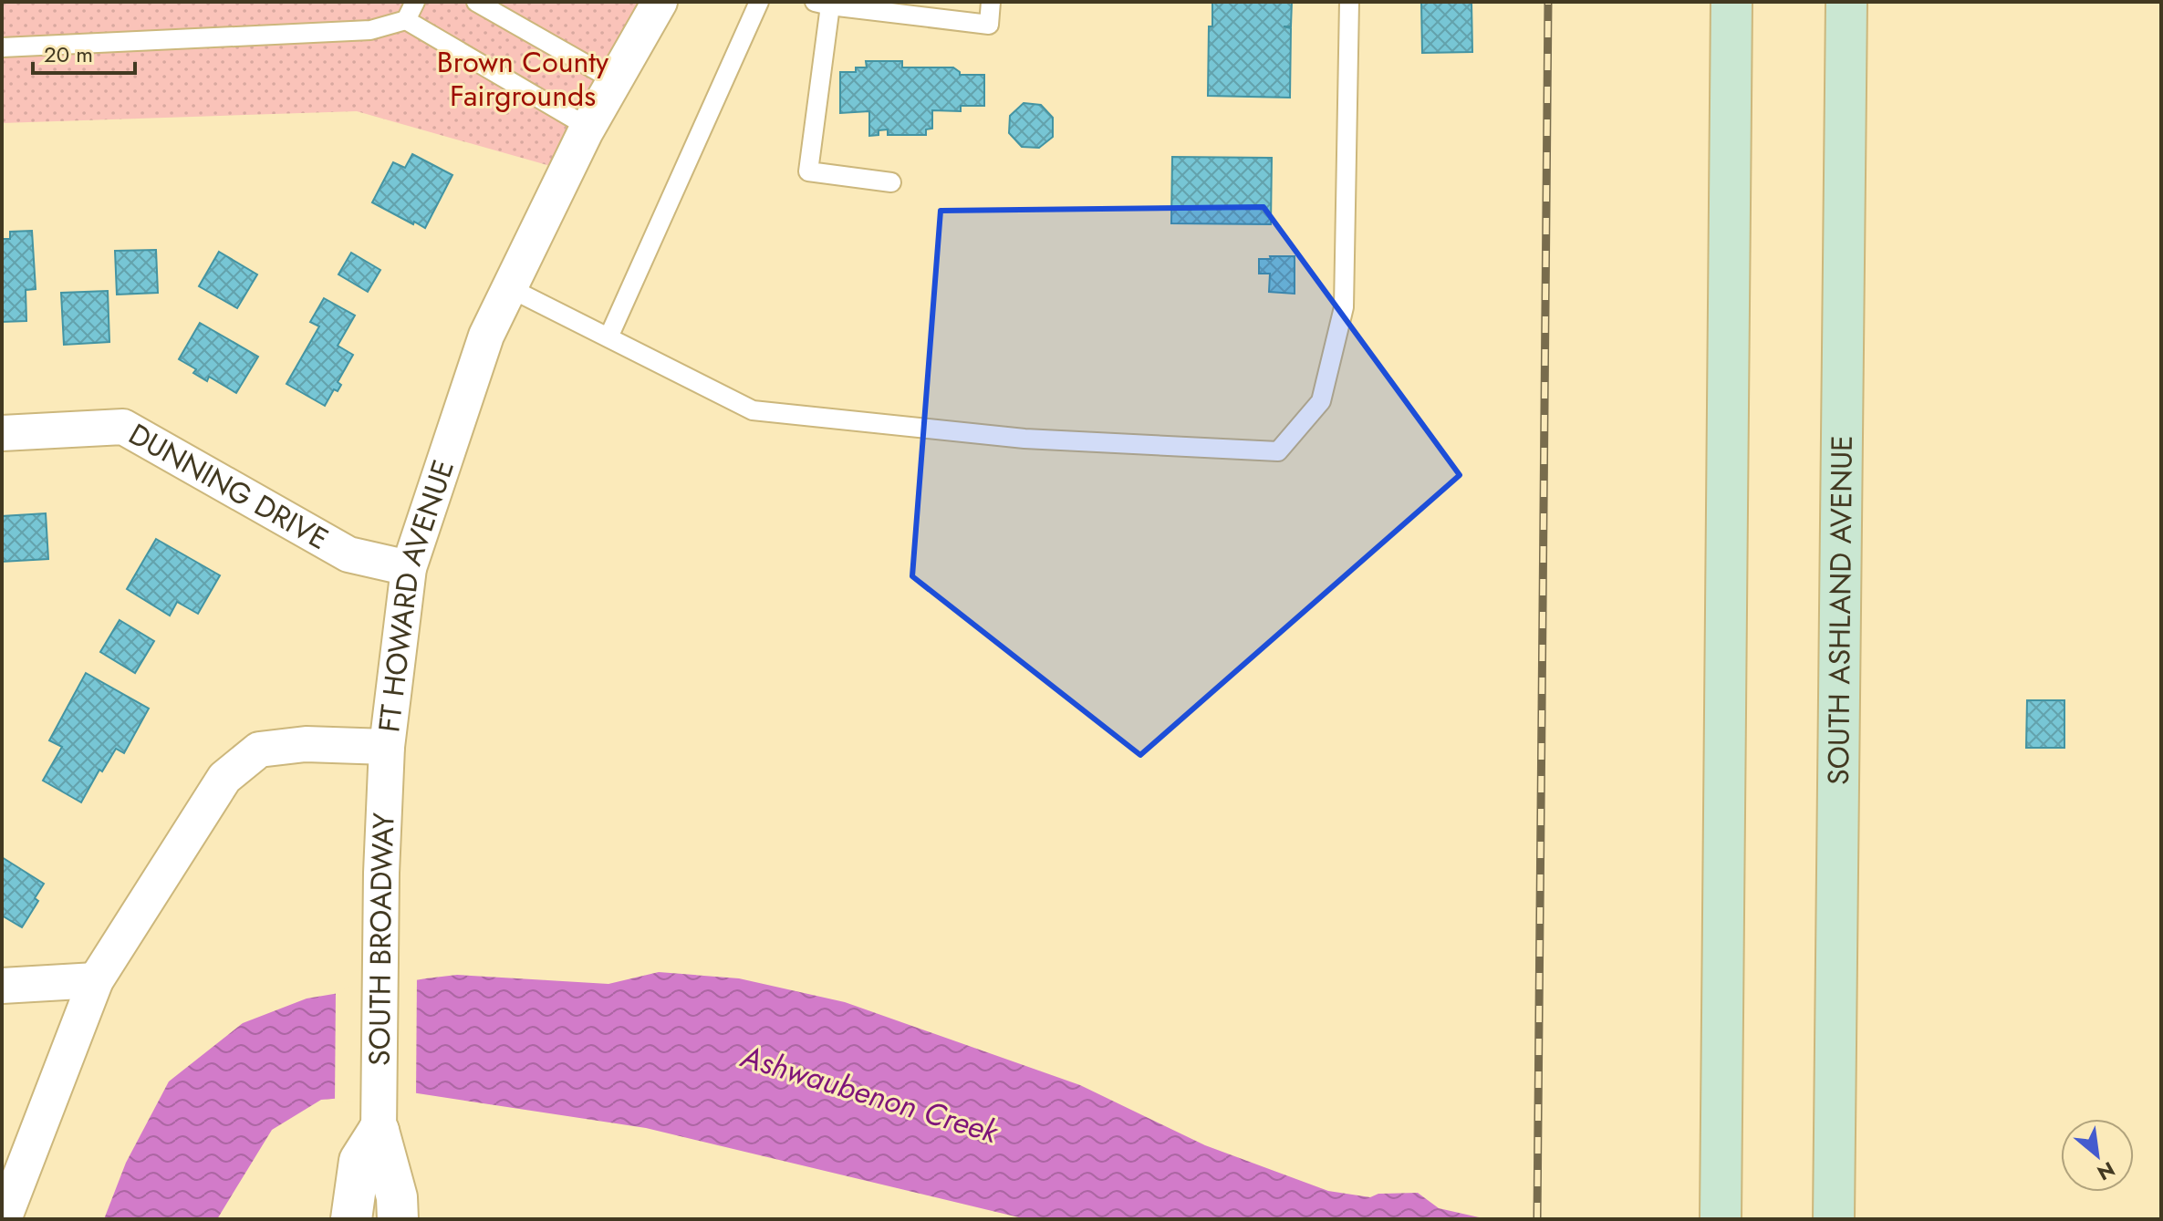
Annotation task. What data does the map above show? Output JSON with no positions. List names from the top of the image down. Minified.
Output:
{"streets":{"main road":["SOUTH ASHLAND AVENUE"],"street":["DUNNING DRIVE","FT HOWARD AVENUE","SOUTH BROADWAY"]},"crossings":[["DUNNING DRIVE","FT HOWARD AVENUE"],["FT HOWARD AVENUE","SOUTH BROADWAY"]],"water":["Ashwaubenon Creek"],"parks":["Brown County Fairgrounds"],"scale_bar":"20 m","north":"bottom right"}
